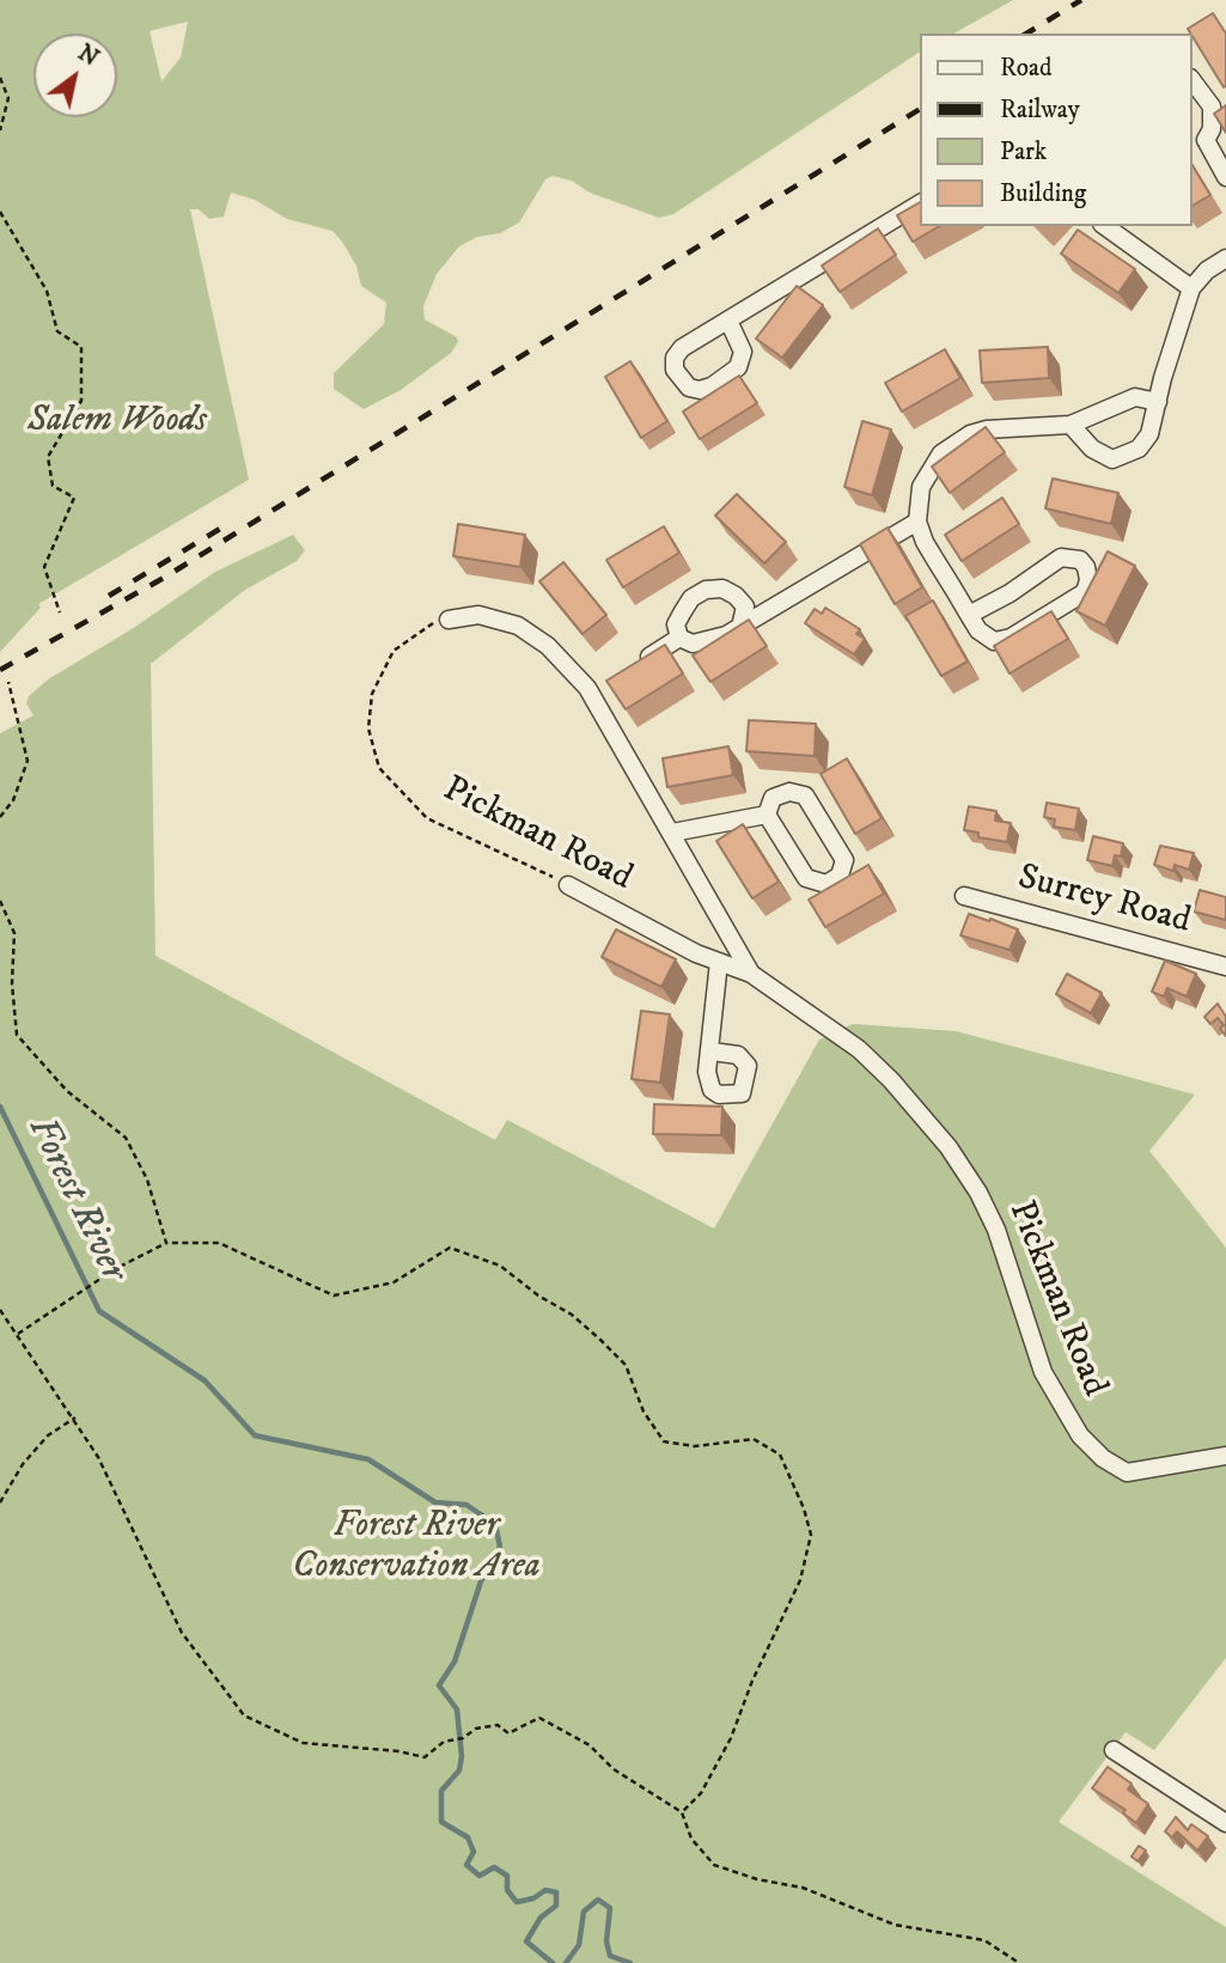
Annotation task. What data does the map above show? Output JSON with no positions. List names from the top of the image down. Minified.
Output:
{"streets":{"street":["Pickman Road","Surrey Road"]},"water":["Forest River"],"parks":["Salem Woods","Forest River Conservation Area"],"legend":["Road","Railway","Park","Building"],"north":"top right"}
